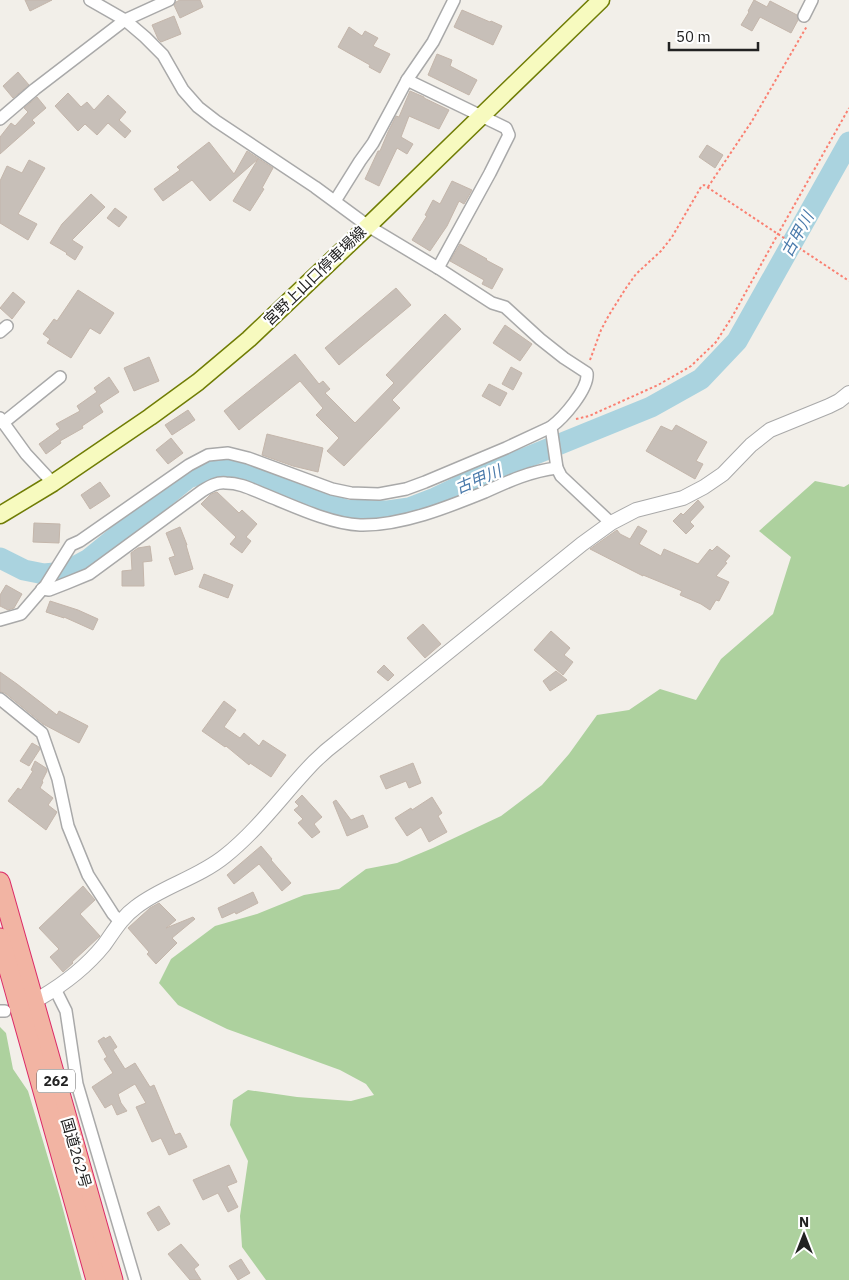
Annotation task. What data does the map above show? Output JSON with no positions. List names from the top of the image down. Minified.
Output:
{"streets":{"highway":["262","国道262号"],"main road":["宮野上山口停車場線"]},"water":["古甲川"],"scale_bar":"50 m","north":"top"}
